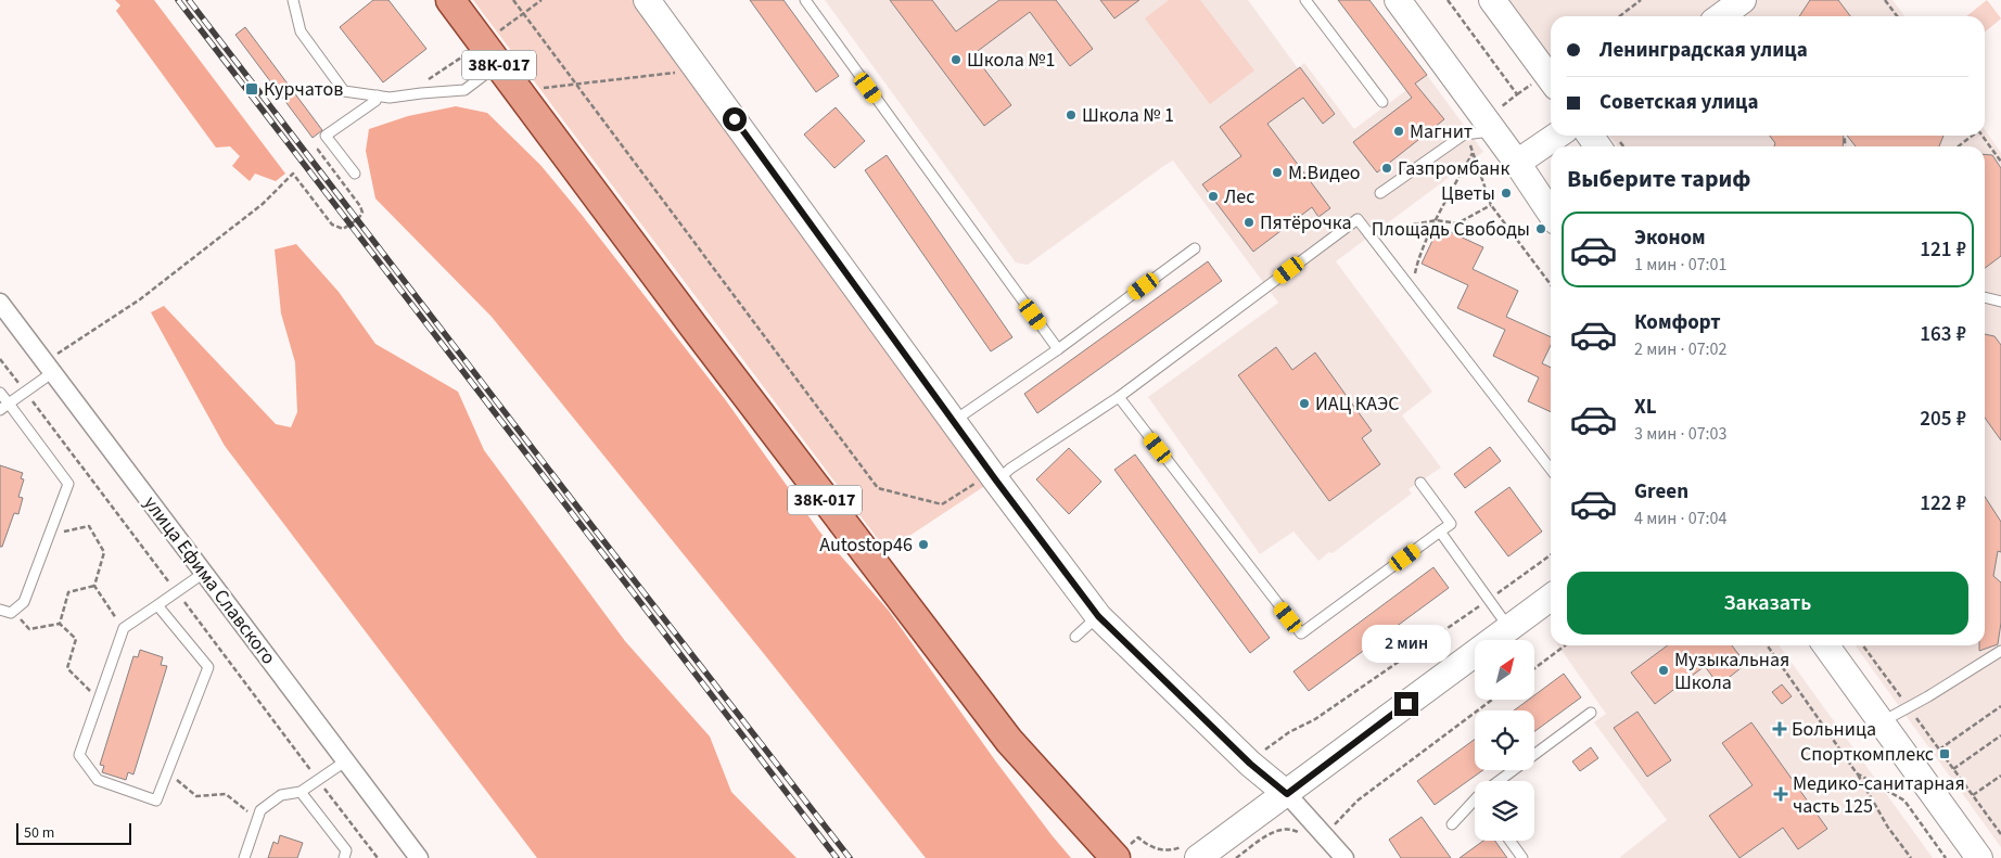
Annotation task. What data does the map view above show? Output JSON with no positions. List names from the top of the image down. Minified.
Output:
{"streets":{"main road":["38К-017"],"street":["улица Ефима Славского"]},"places":{"other":["Школа №1","Школа № 1","Магнит","Газпромбанк","М.Видео","Цветы","Лес","Пятёрочка","Площадь Свободы","ИАЦ КАЭС","Autostop46","Музыкальная Школа"],"transit":["Курчатов","Спорткомплекс"],"health":["Больница","Медико-санитарная часть 125"]},"scale_bar":"50 m","north":"top right","page":{"banner":["Ленинградская улица","Советская улица"],"heading":"Выберите тариф","list":[{"name":"Эконом","note":"1 мин · 07:01","value":"121 ₽"},{"name":"Комфорт","note":"2 мин · 07:02","value":"163 ₽"},{"name":"XL","note":"3 мин · 07:03","value":"205 ₽"},{"name":"Green","note":"4 мин · 07:04","value":"122 ₽"}],"buttons":"Заказать","bubble":"2 мин","scale":"50 m"}}
